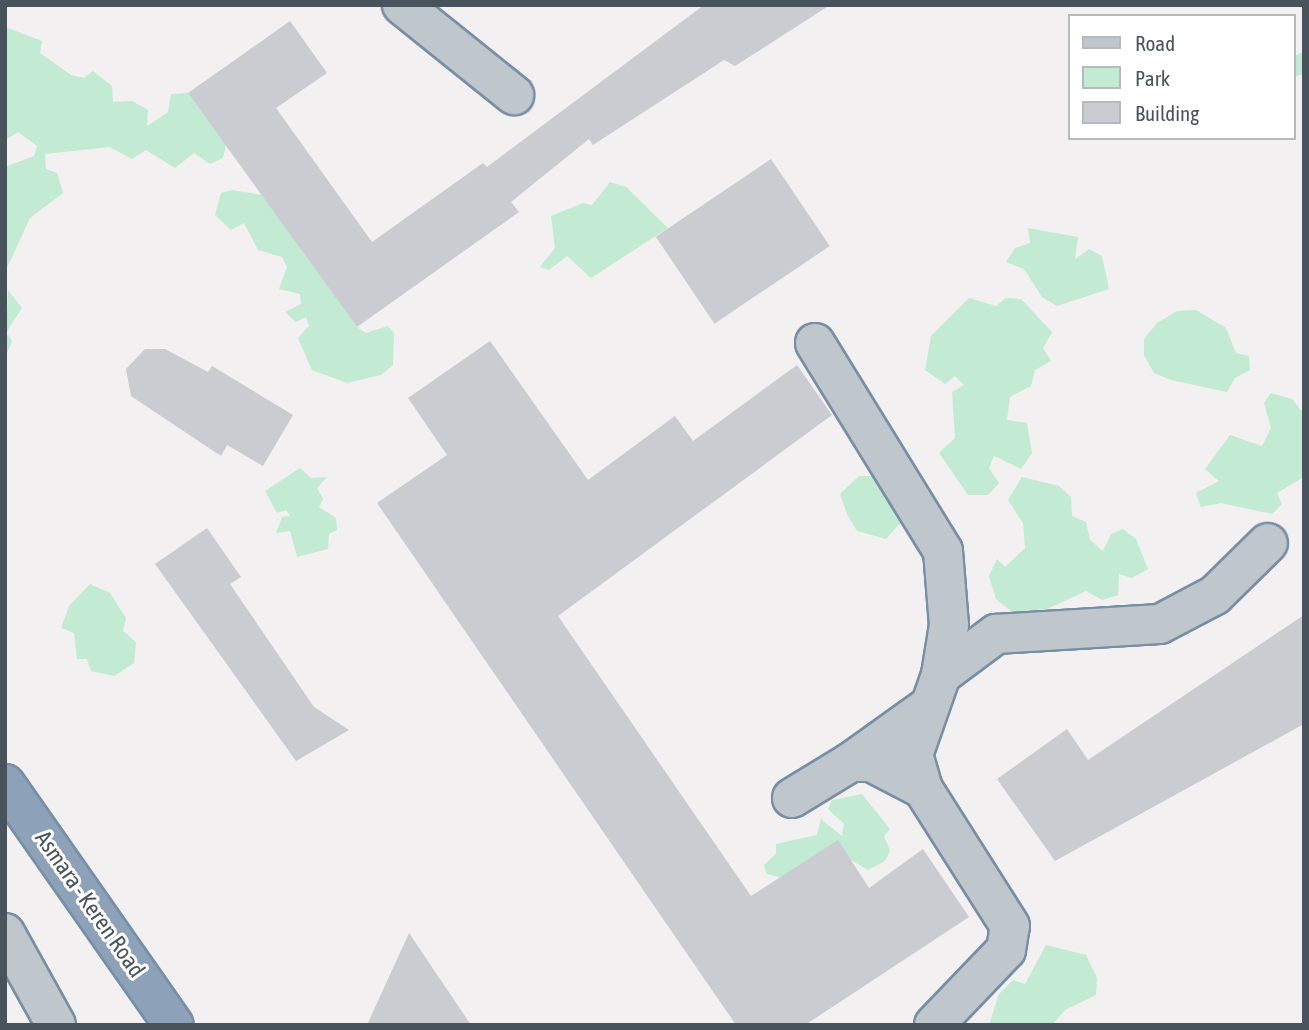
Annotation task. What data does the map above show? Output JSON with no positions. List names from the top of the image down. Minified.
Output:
{"streets":{"highway":["Asmara - Keren Road"]},"legend":["Road","Park","Building"]}
